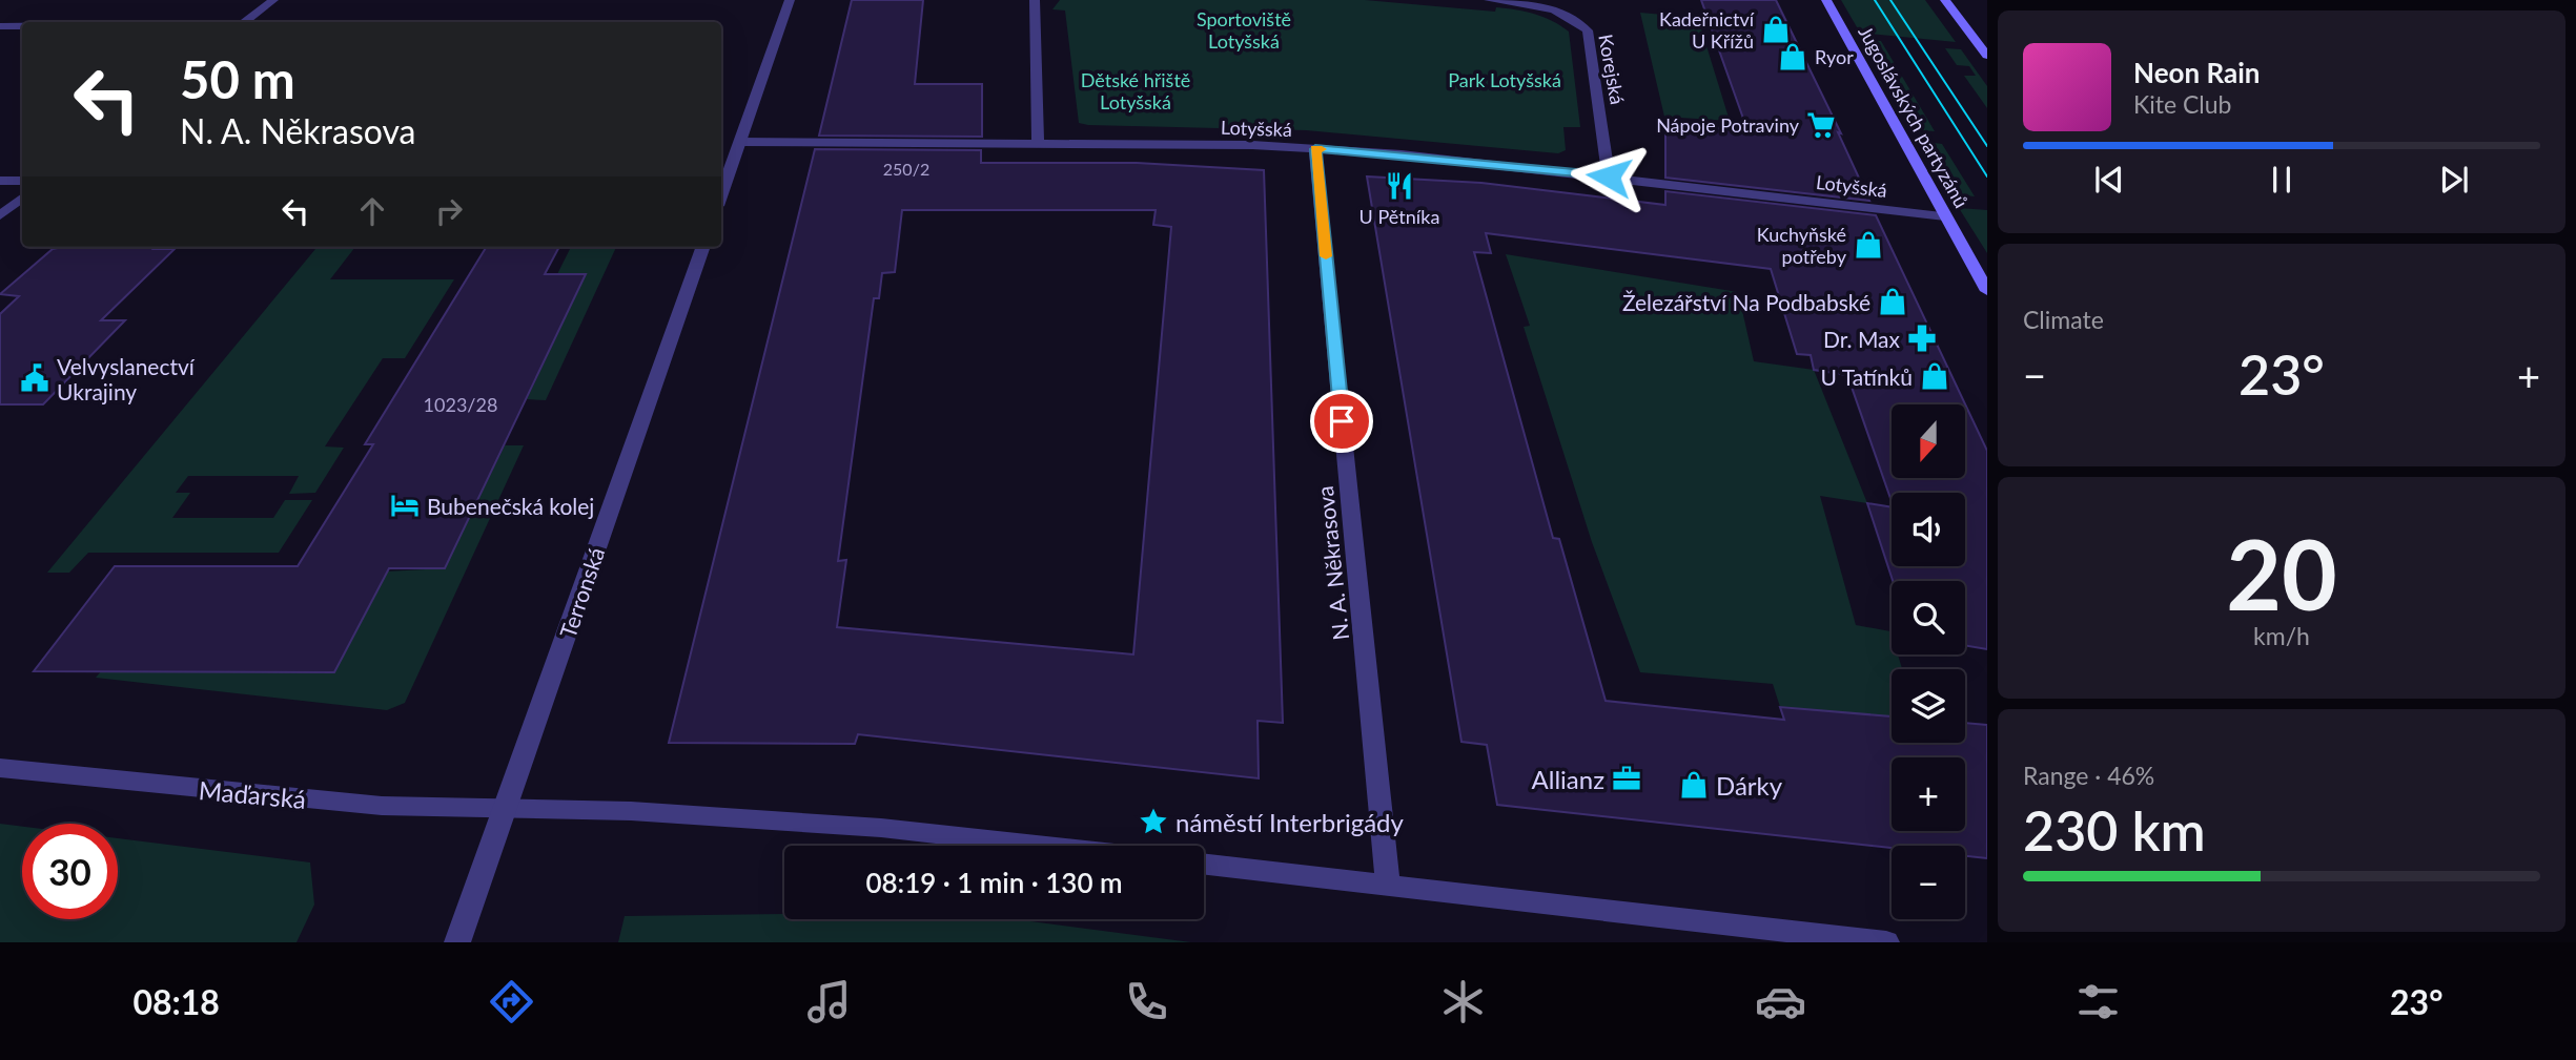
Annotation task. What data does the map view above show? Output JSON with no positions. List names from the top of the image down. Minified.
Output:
{"streets":{"main road":["Jugoslávských partyzánů"],"street":["Korejská","Lotyšská","N. A. Někrasova","Terronská","Maďarská"]},"crossings":[["Korejská","Lotyšská"],["Jugoslávských partyzánů","Lotyšská"],["Lotyšská","N. A. Někrasova"],["Terronská","Maďarská"]],"parks":["Sportoviště Lotyšská","Dětské hřiště Lotyšská","Park Lotyšská"],"places":{"shop":["Kadeřnictví U Křížů","Ryor","Kuchyňské potřeby","Železářství Na Podbabské","U Tatínků","Dárky"],"supermarket":["Nápoje Potraviny"],"restaurant":["U Pětníka"],"pharmacy":["Dr. Max"],"public building":["Velvyslanectví Ukrajiny"],"hotel":["Bubenečská kolej"],"office":["Allianz"],"place":["náměstí Interbrigády"]},"house_numbers":["250/2","1023/28"],"north":"bottom","page":{"turn":["50 m","N. A. Někrasova"],"song":["Neon Rain","Kite Club"],"tile":["Climate",["20","km/h"],["Range · 46%","230 km"]],"heat":["−","23°","+"],"map_buttons":["+","−"],"limit":"30","trip":"08:19 · 1 min · 130 m","tabs":["08:18","23°"]}}
